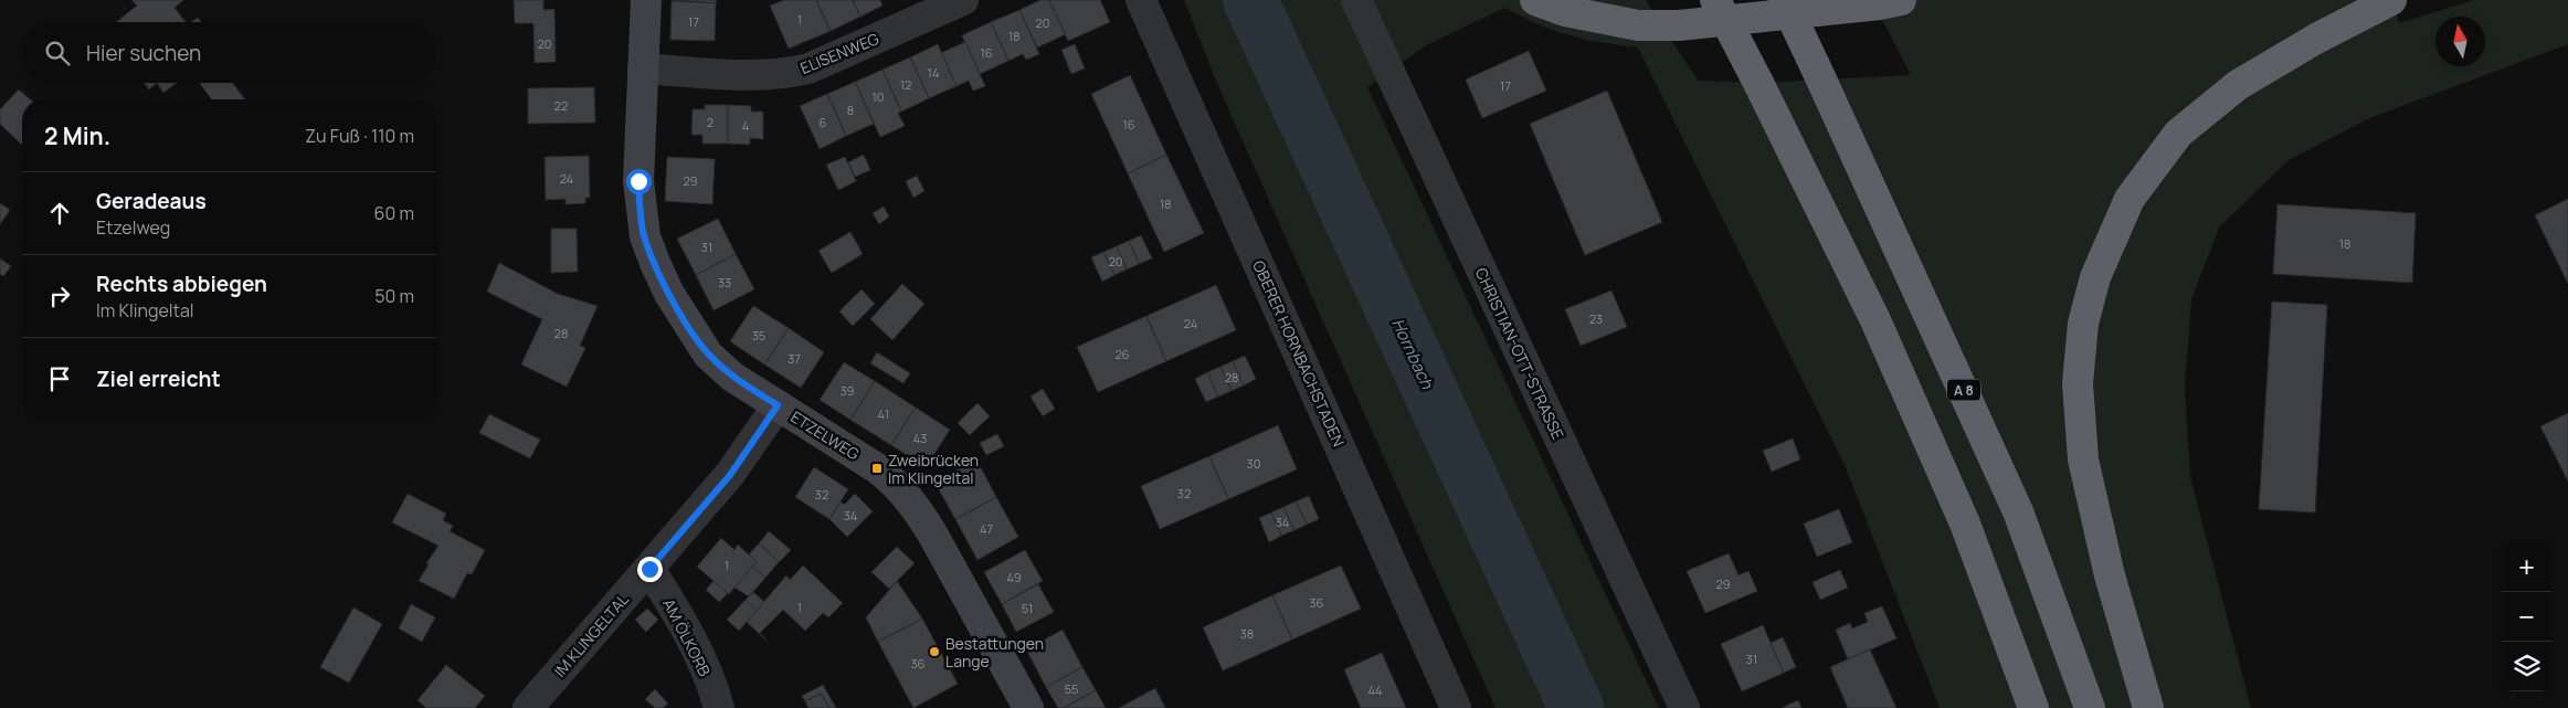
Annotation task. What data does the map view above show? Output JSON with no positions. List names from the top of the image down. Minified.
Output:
{"streets":{"highway":["A 8"],"street":["ELISENWEG","OBERER HORNBACHSTADEN","CHRISTIAN-OTT-STRASSE","ETZELWEG","IM KLINGELTAL","AM ÖLKORB"]},"crossings":[["ELISENWEG","ETZELWEG"],["ETZELWEG","IM KLINGELTAL"],["IM KLINGELTAL","AM ÖLKORB"]],"water":["Hornbach"],"places":{"transit":["Zweibrücken Im Klingeltal"],"other":["Bestattungen Lange"]},"house_numbers":["1","17","20","18","20","16","14","12","17","10","22","8","2","6","16","4","24","29","18","18","31","20","33","23","24","28","35","26","37","28","39","41","43","30","32","32","34","34","47","1","49","29","36","1","51","38","31","36","55","44"],"north":"top","page":{"search":"Hier suchen","heading":["2 Min.","Zu Fuß · 110 m"],"list":[["Geradeaus","Etzelweg","60 m"],["Rechts abbiegen","Im Klingeltal","50 m"],"Ziel erreicht"],"map_buttons":["+","−"]}}
